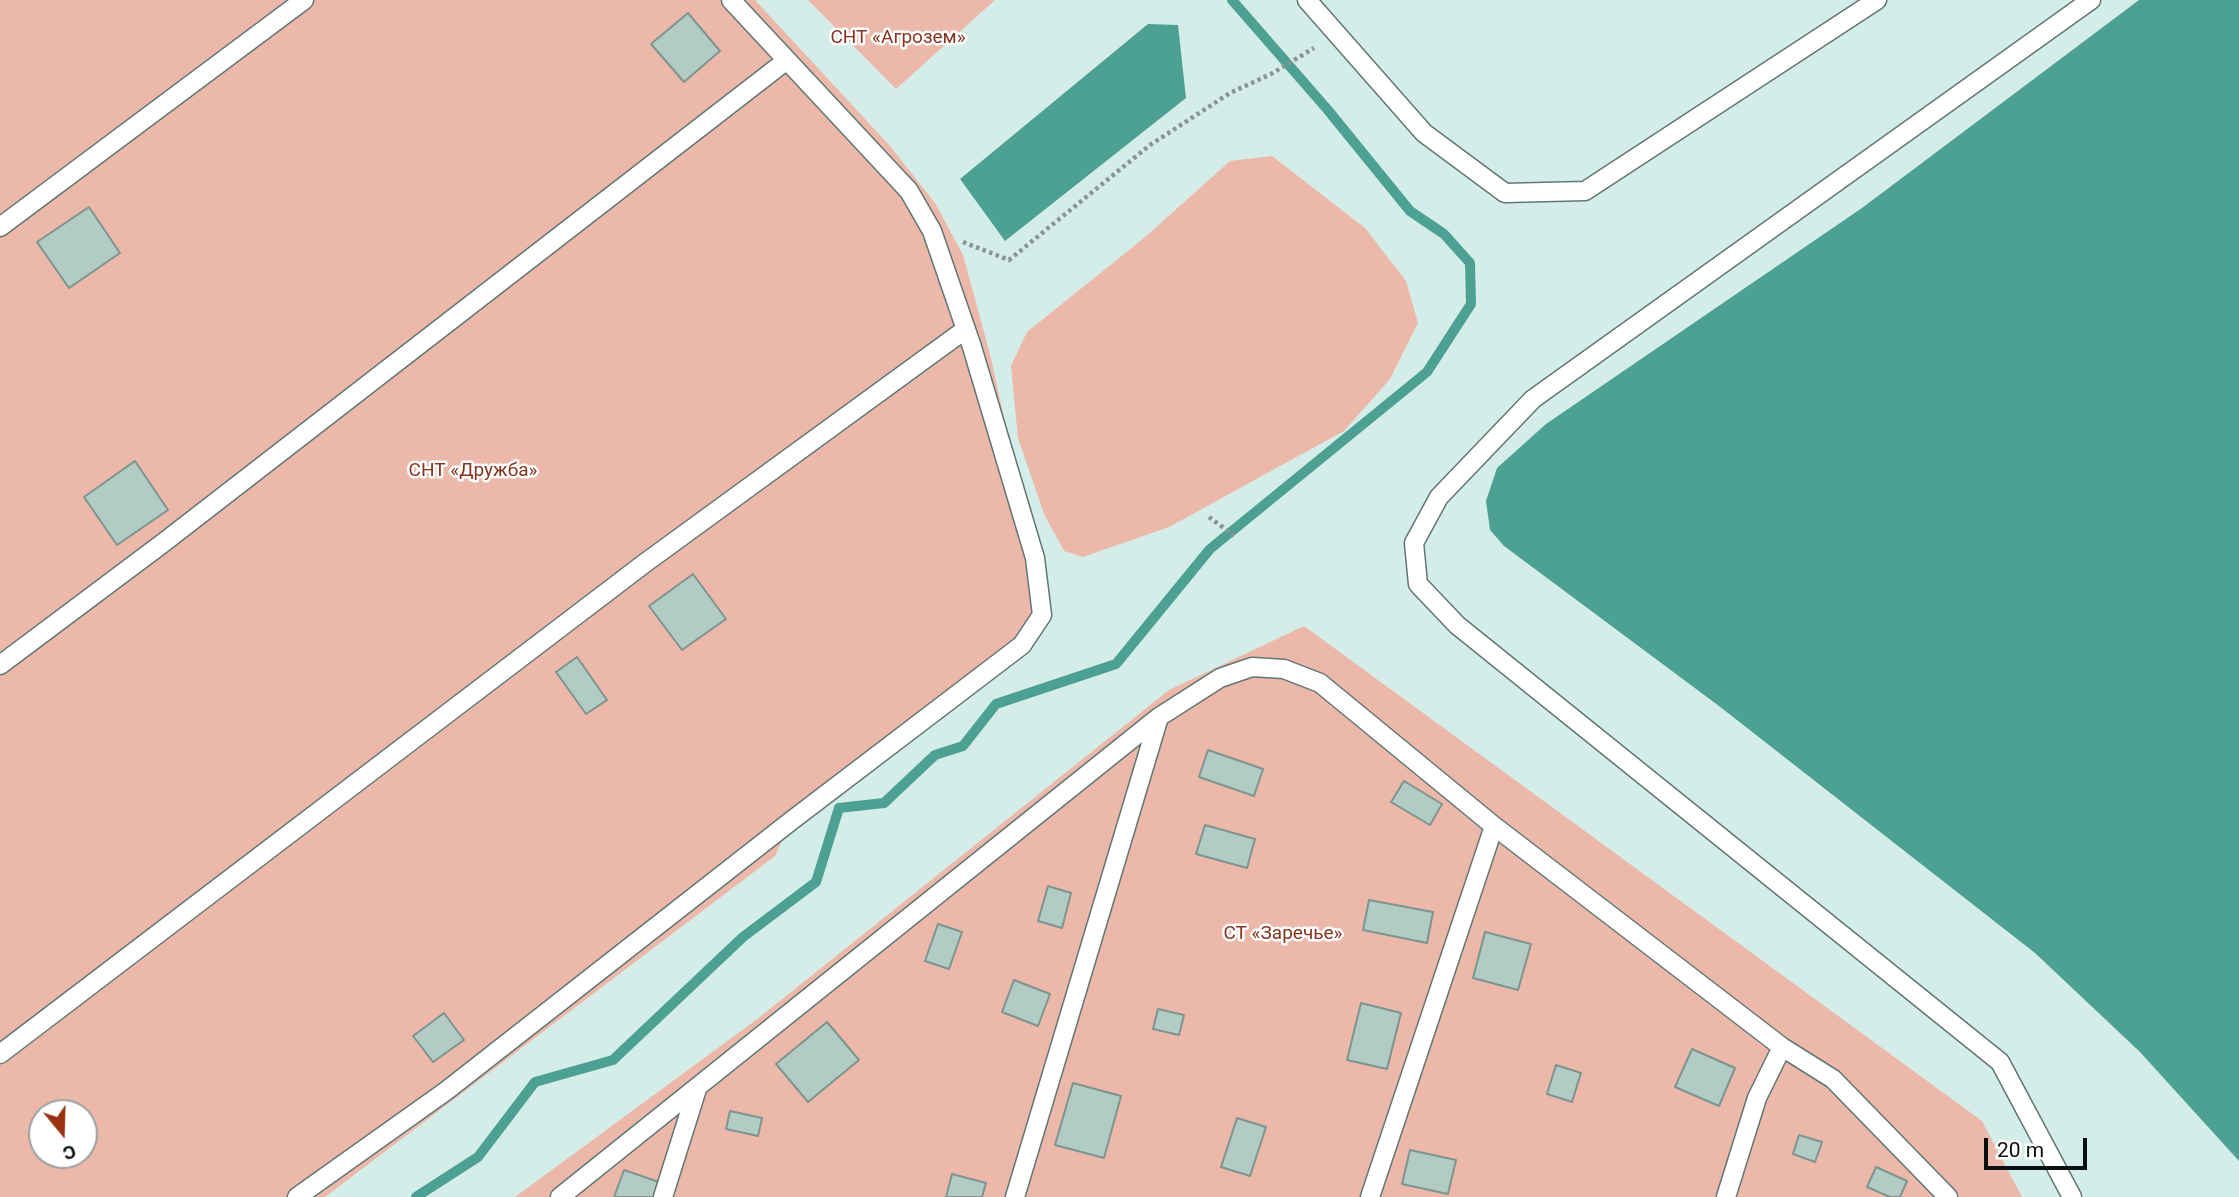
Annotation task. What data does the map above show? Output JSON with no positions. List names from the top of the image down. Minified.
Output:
{"parks":["СНТ «Агрозем»","СНТ «Дружба»","СТ «Заречье»"],"scale_bar":"20 m","north":"bottom"}
